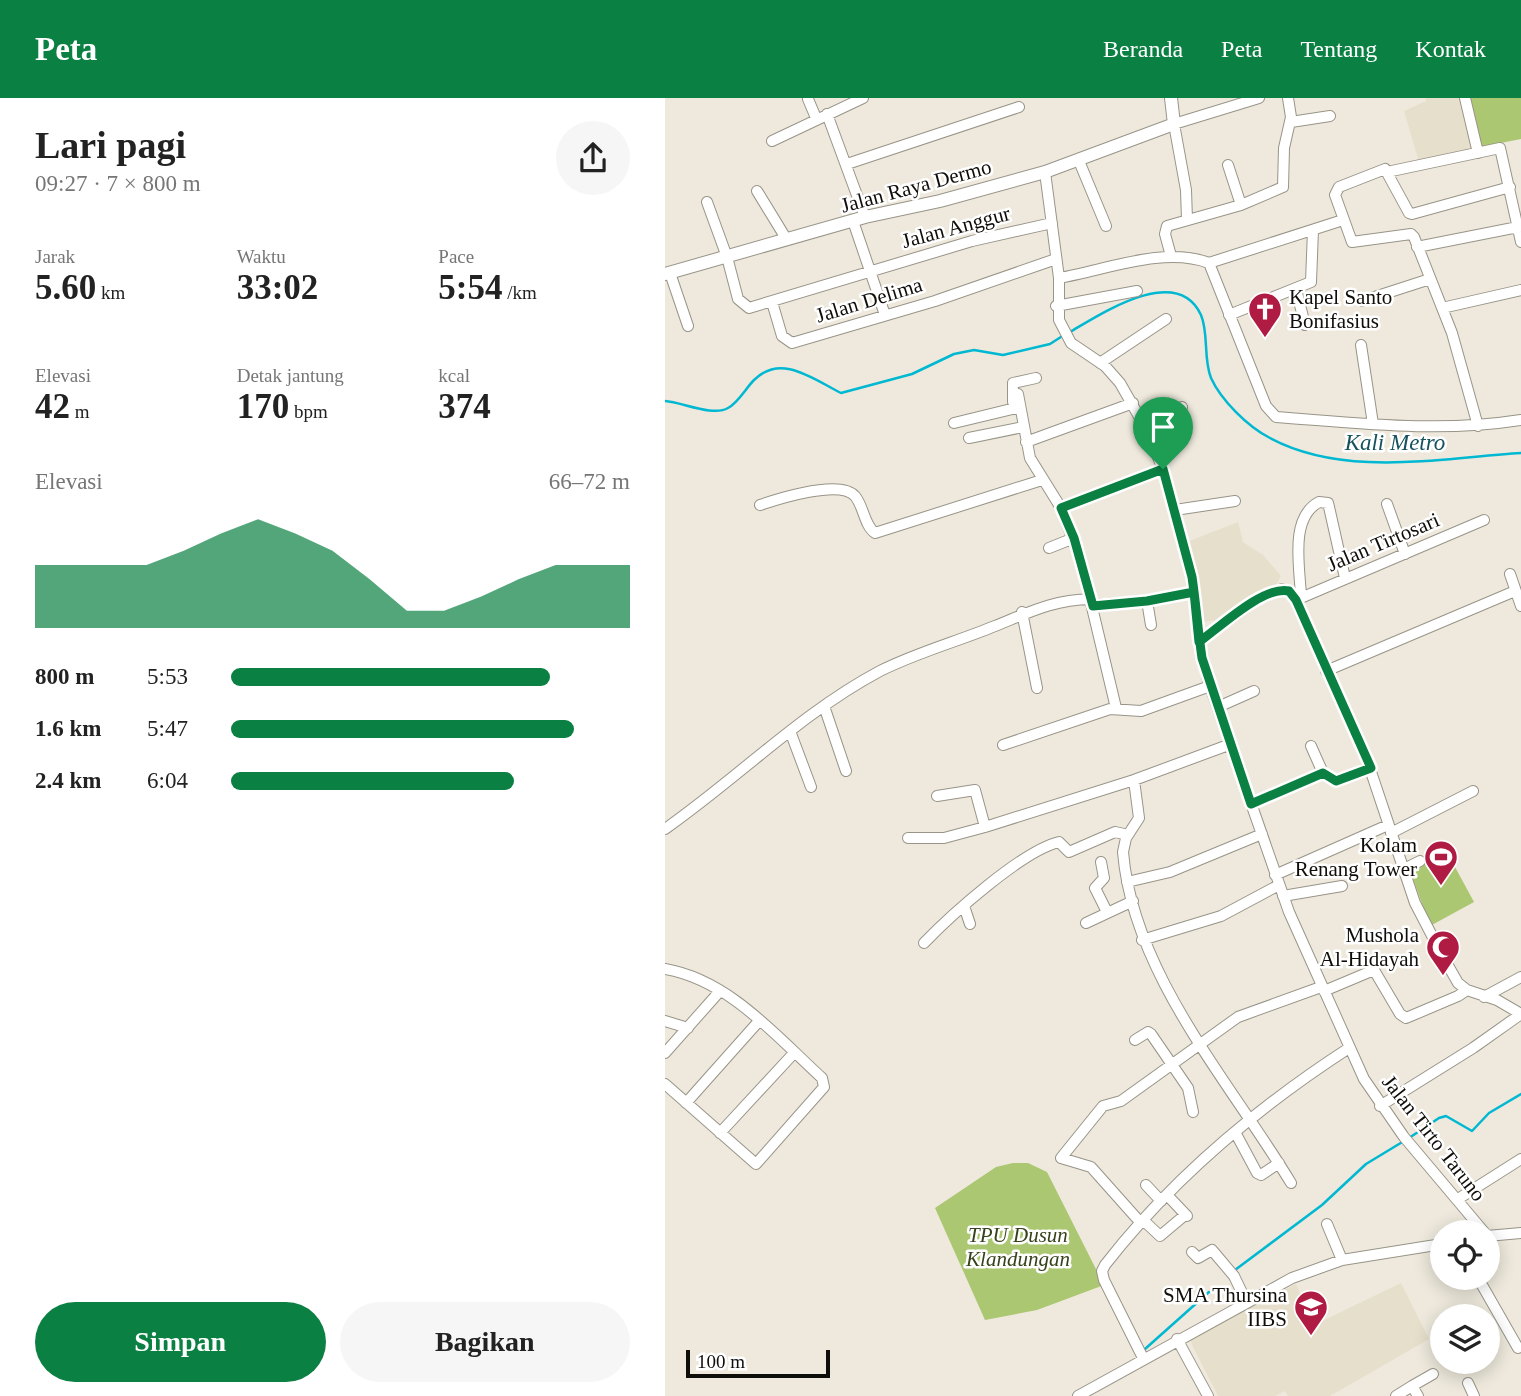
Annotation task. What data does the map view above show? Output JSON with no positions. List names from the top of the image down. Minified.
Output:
{"streets":{"street":["Jalan Raya Dermo","Jalan Anggur","Jalan Delima","Jalan Tirtosari","Jalan Tirto Taruno"]},"crossings":[["Jalan Raya Dermo","Jalan Anggur"],["Jalan Raya Dermo","Jalan Tirto Taruno"],["Jalan Anggur","Jalan Delima"],["Jalan Anggur","Jalan Tirto Taruno"],["Jalan Delima","Jalan Tirto Taruno"]],"water":["Kali Metro"],"parks":["TPU Dusun Klandungan"],"places":{"church":["Kapel Santo Bonifasius"],"sports":["Kolam Renang Tower"],"mosque":["Mushola Al-Hidayah"],"school or university":["SMA Thursina IIBS"]},"scale_bar":"100 m","page":{"header":"Peta","nav":["Beranda","Peta","Tentang","Kontak"],"heading":["Lari pagi","09:27 · 7 × 800 m"],"stats":[["Jarak","5.60 km"],["Waktu","33:02"],["Pace","5:54 /km"],["Elevasi","42 m"],["Detak jantung","170 bpm"],["kcal","374"]],"chart":["Elevasi","66–72 m"],"list":[{"name":"800 m","note":"5:53"},{"name":"1.6 km","note":"5:47"},{"name":"2.4 km","note":"6:04"}],"buttons":["Simpan","Bagikan"],"scale":"100 m"}}
